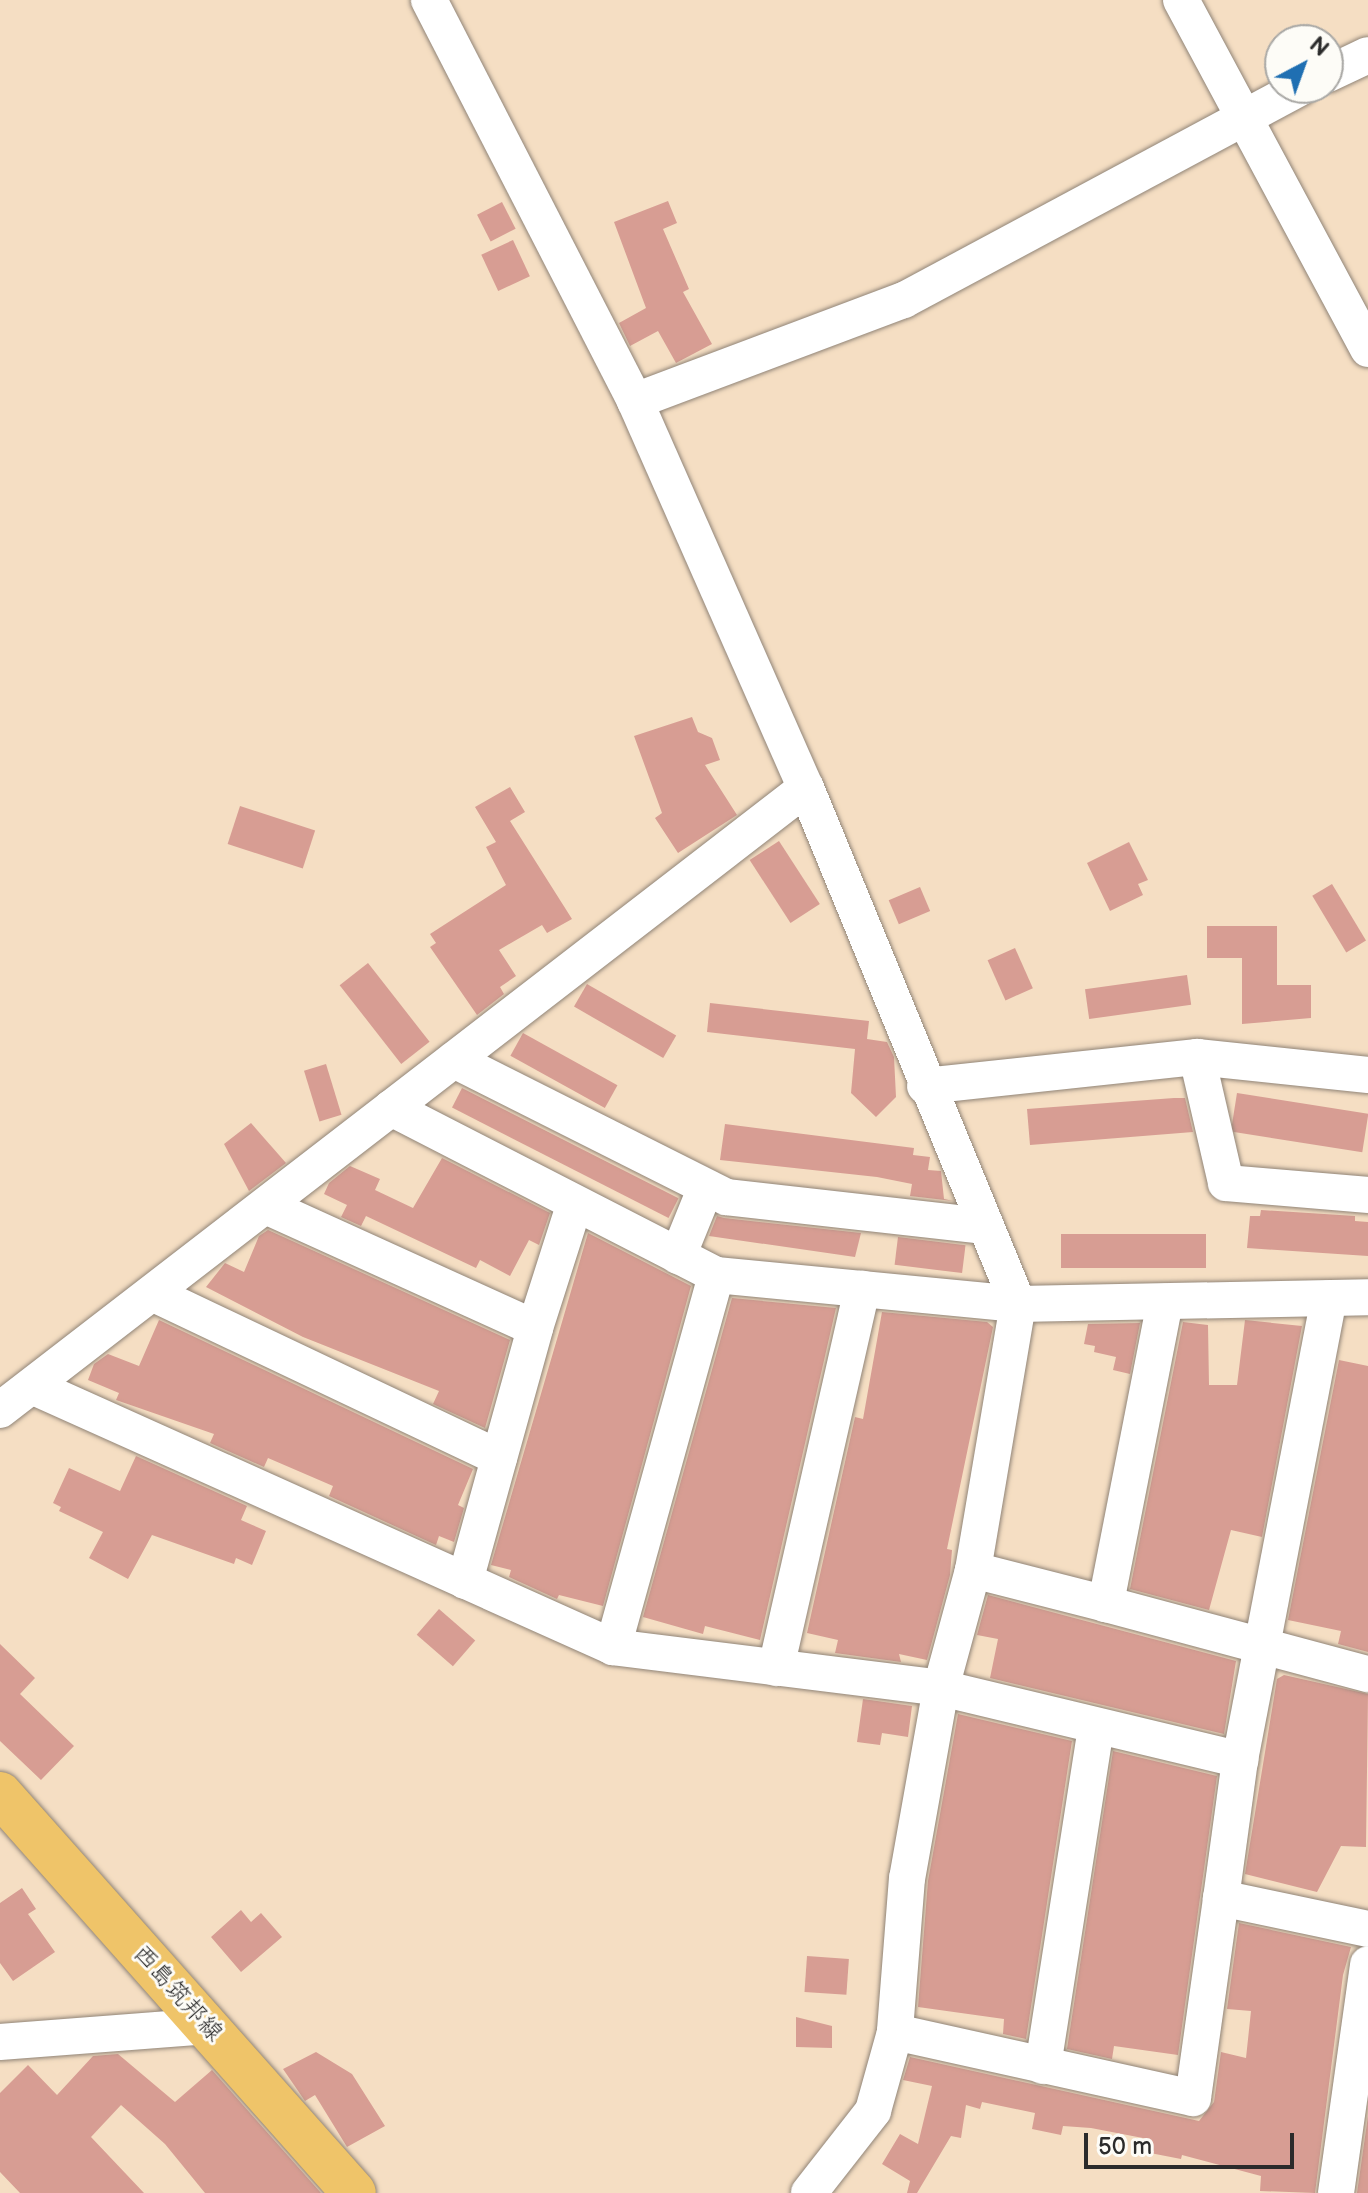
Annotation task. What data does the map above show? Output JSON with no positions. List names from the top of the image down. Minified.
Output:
{"streets":{"main road":["西島筑邦線"]},"scale_bar":"50 m","north":"top right"}
